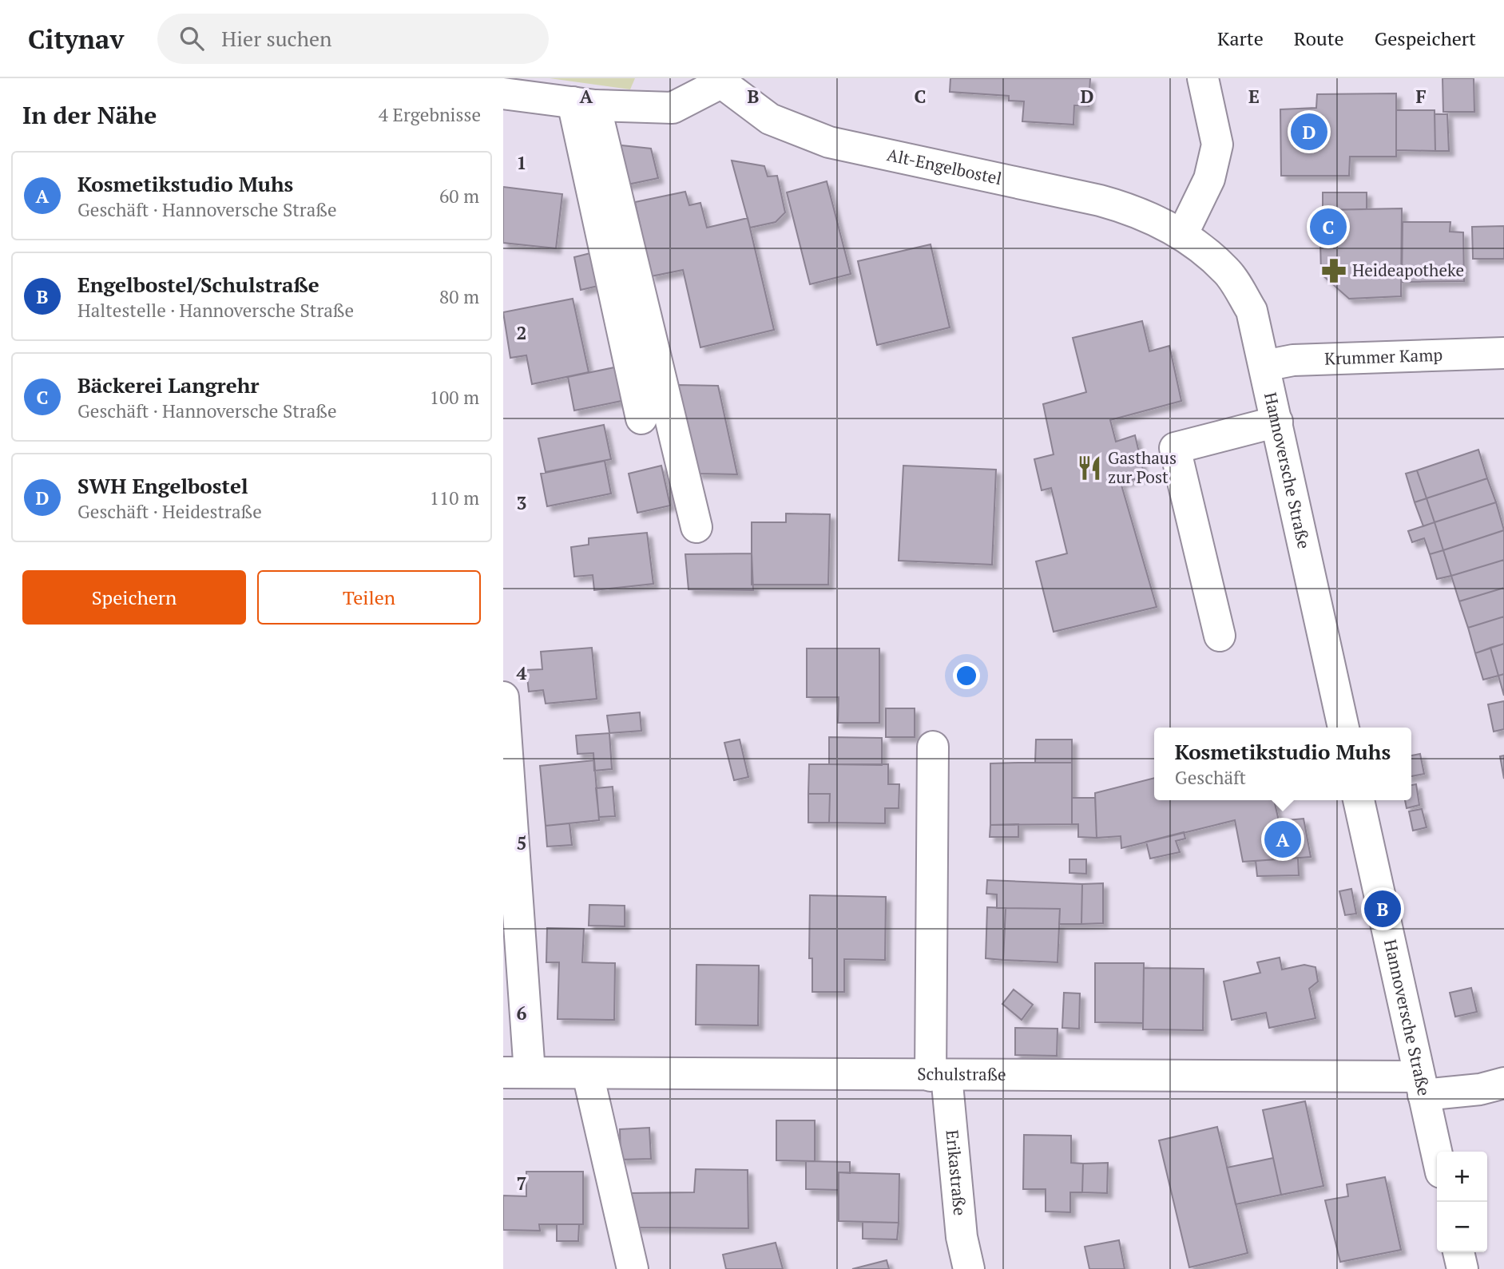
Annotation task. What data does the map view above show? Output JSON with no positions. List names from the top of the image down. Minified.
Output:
{"streets":{"street":["Alt-Engelbostel","Krummer Kamp","Hannoversche Straße","Schulstraße","Erikastraße"]},"crossings":[["Alt-Engelbostel","Hannoversche Straße"],["Krummer Kamp","Hannoversche Straße"],["Hannoversche Straße","Schulstraße"],["Schulstraße","Erikastraße"]],"places":{"pharmacy":["Heideapotheke"],"restaurant":["Gasthaus zur Post"]},"page":{"header":"Citynav","search":"Hier suchen","nav":["Karte","Route","Gespeichert"],"heading":["In der Nähe","4 Ergebnisse"],"pins":["D","C","A","B"],"list":[{"mark":"A","name":"Kosmetikstudio Muhs","note":"Geschäft · Hannoversche Straße","value":"60 m"},{"mark":"B","name":"Engelbostel/Schulstraße","note":"Haltestelle · Hannoversche Straße","value":"80 m"},{"mark":"C","name":"Bäckerei Langrehr","note":"Geschäft · Hannoversche Straße","value":"100 m"},{"mark":"D","name":"SWH Engelbostel","note":"Geschäft · Heidestraße","value":"110 m"}],"buttons":["Speichern","Teilen"],"popup":["Kosmetikstudio Muhs","Geschäft"],"map_buttons":["+","−"]},"grid":{"columns":["A","B","C","D","E","F"],"rows":["1","2","3","4","5","6","7"]}}
